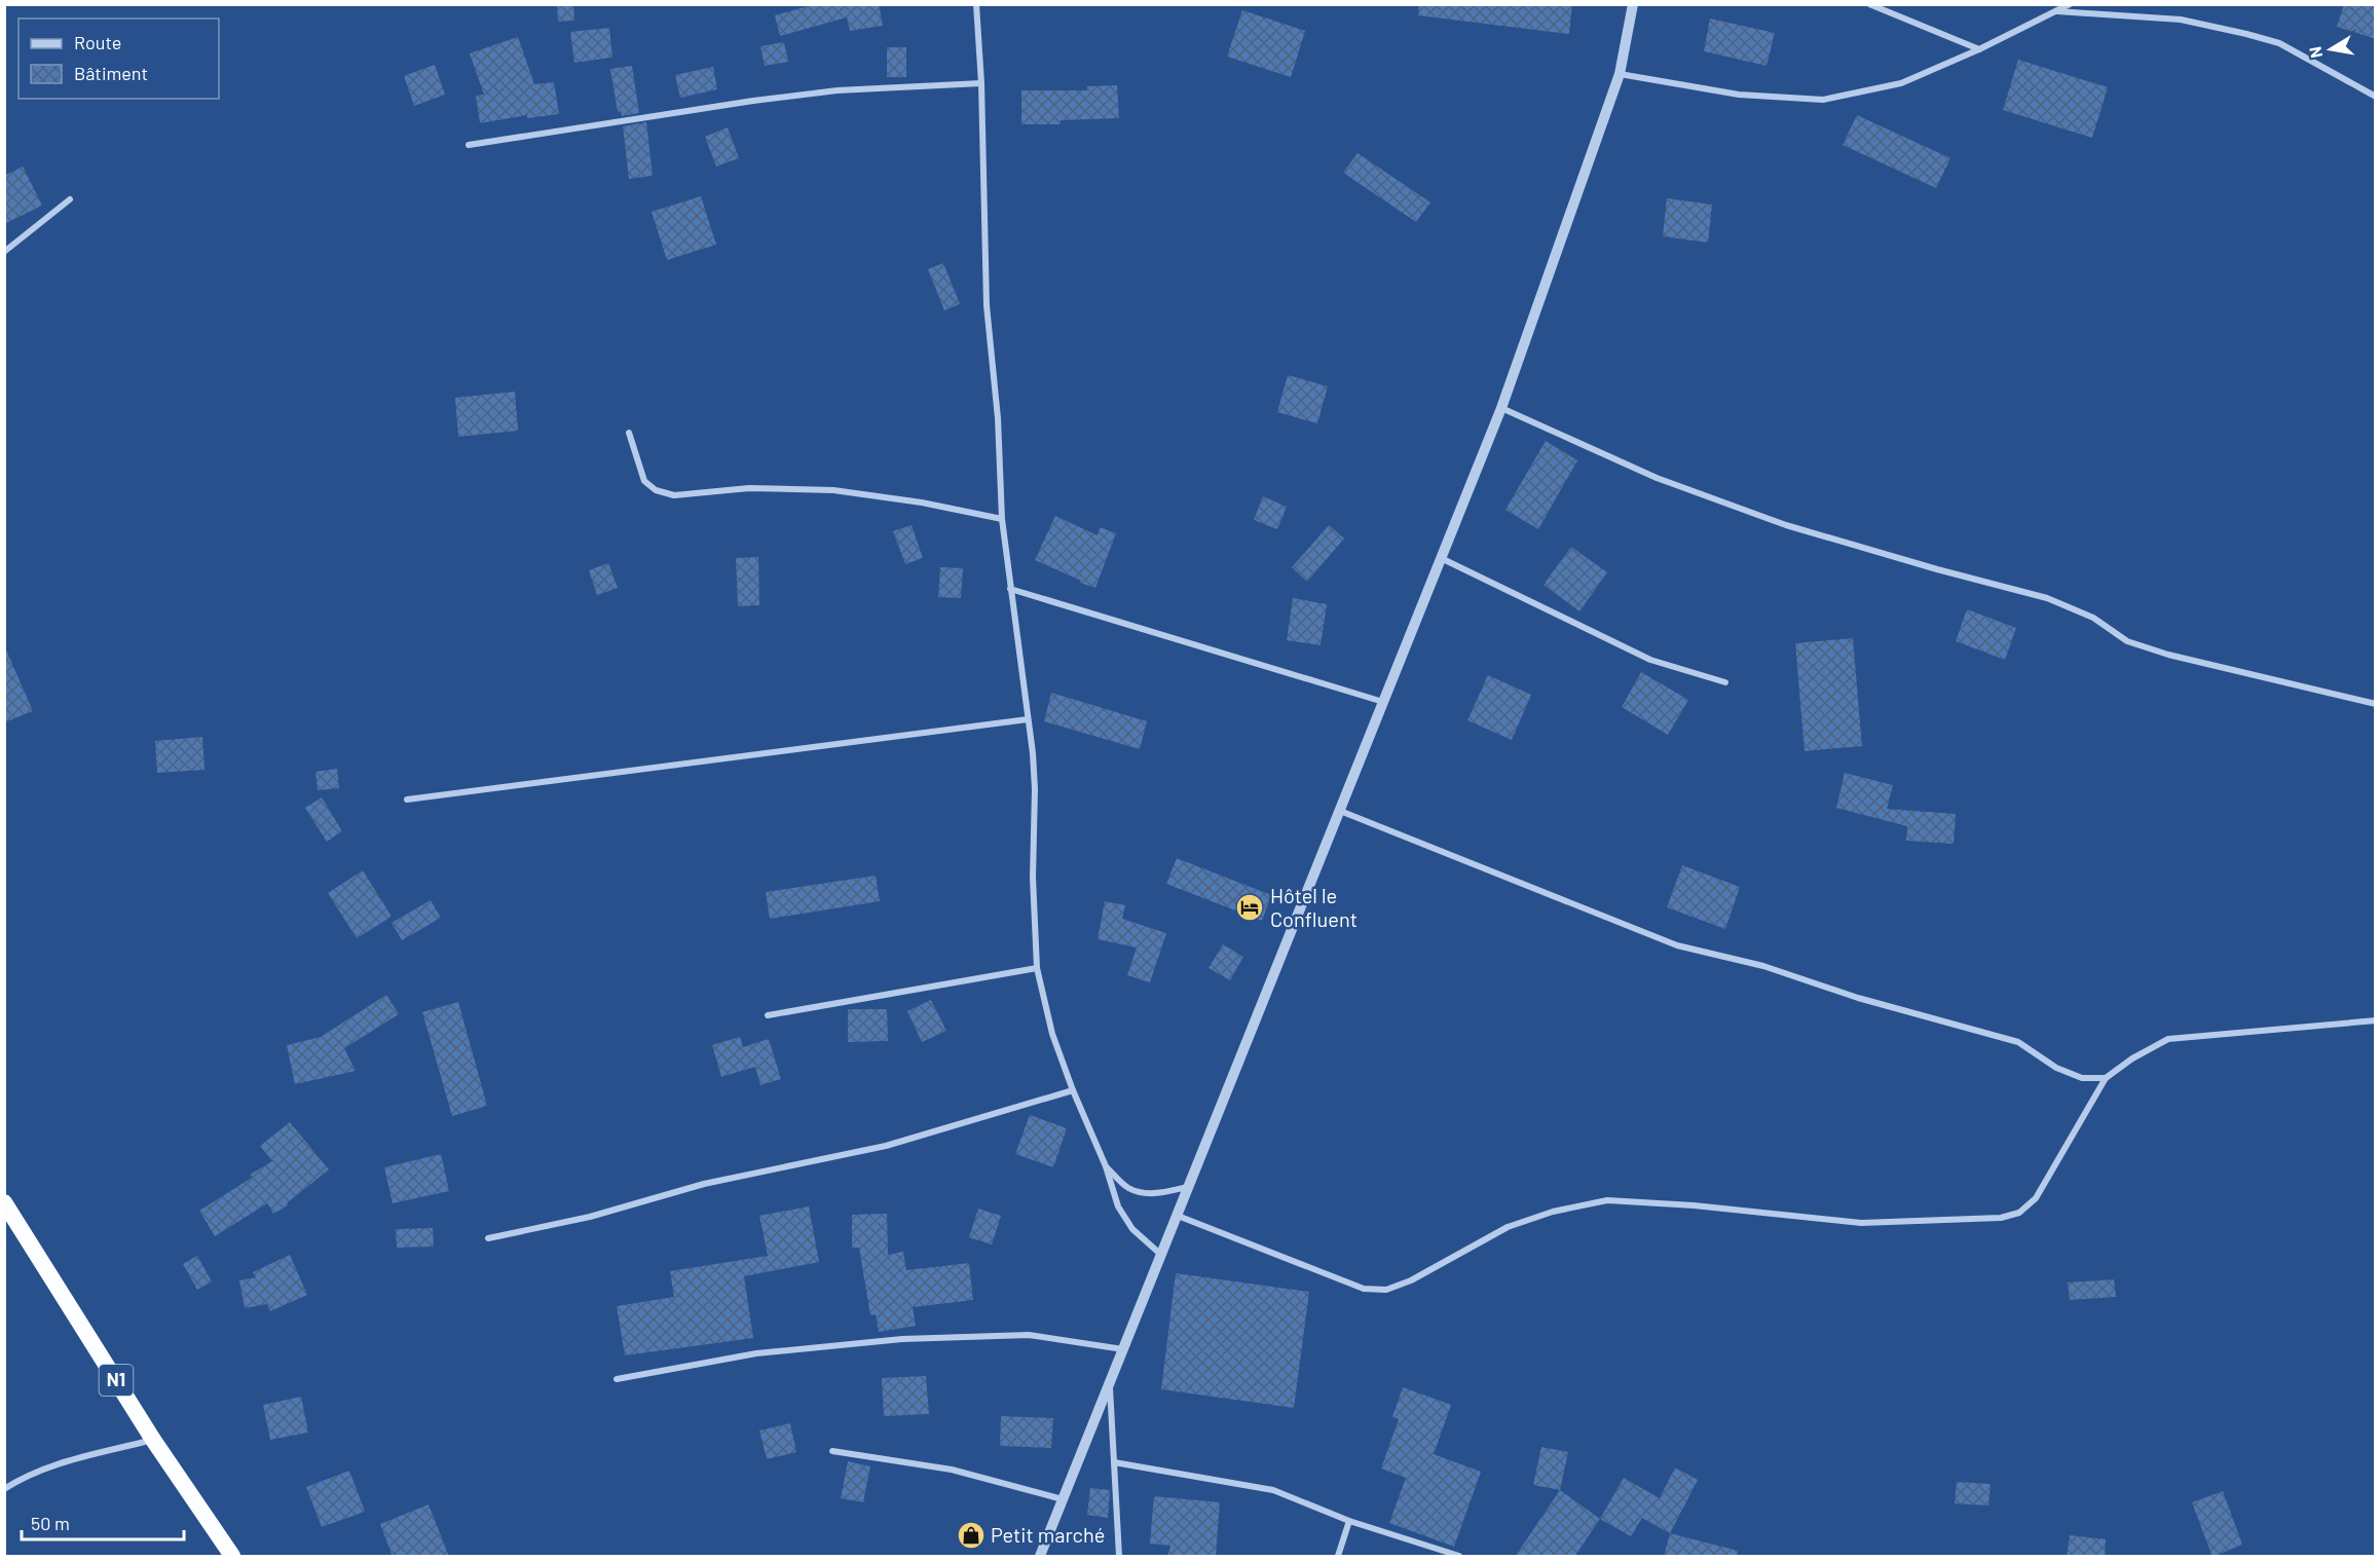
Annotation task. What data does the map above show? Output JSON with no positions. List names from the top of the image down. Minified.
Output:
{"streets":{"highway":["N1"]},"places":{"hotel":["Hôtel le Confluent"],"shop":["Petit marché"]},"legend":["Route","Bâtiment"],"scale_bar":"50 m","north":"left"}
